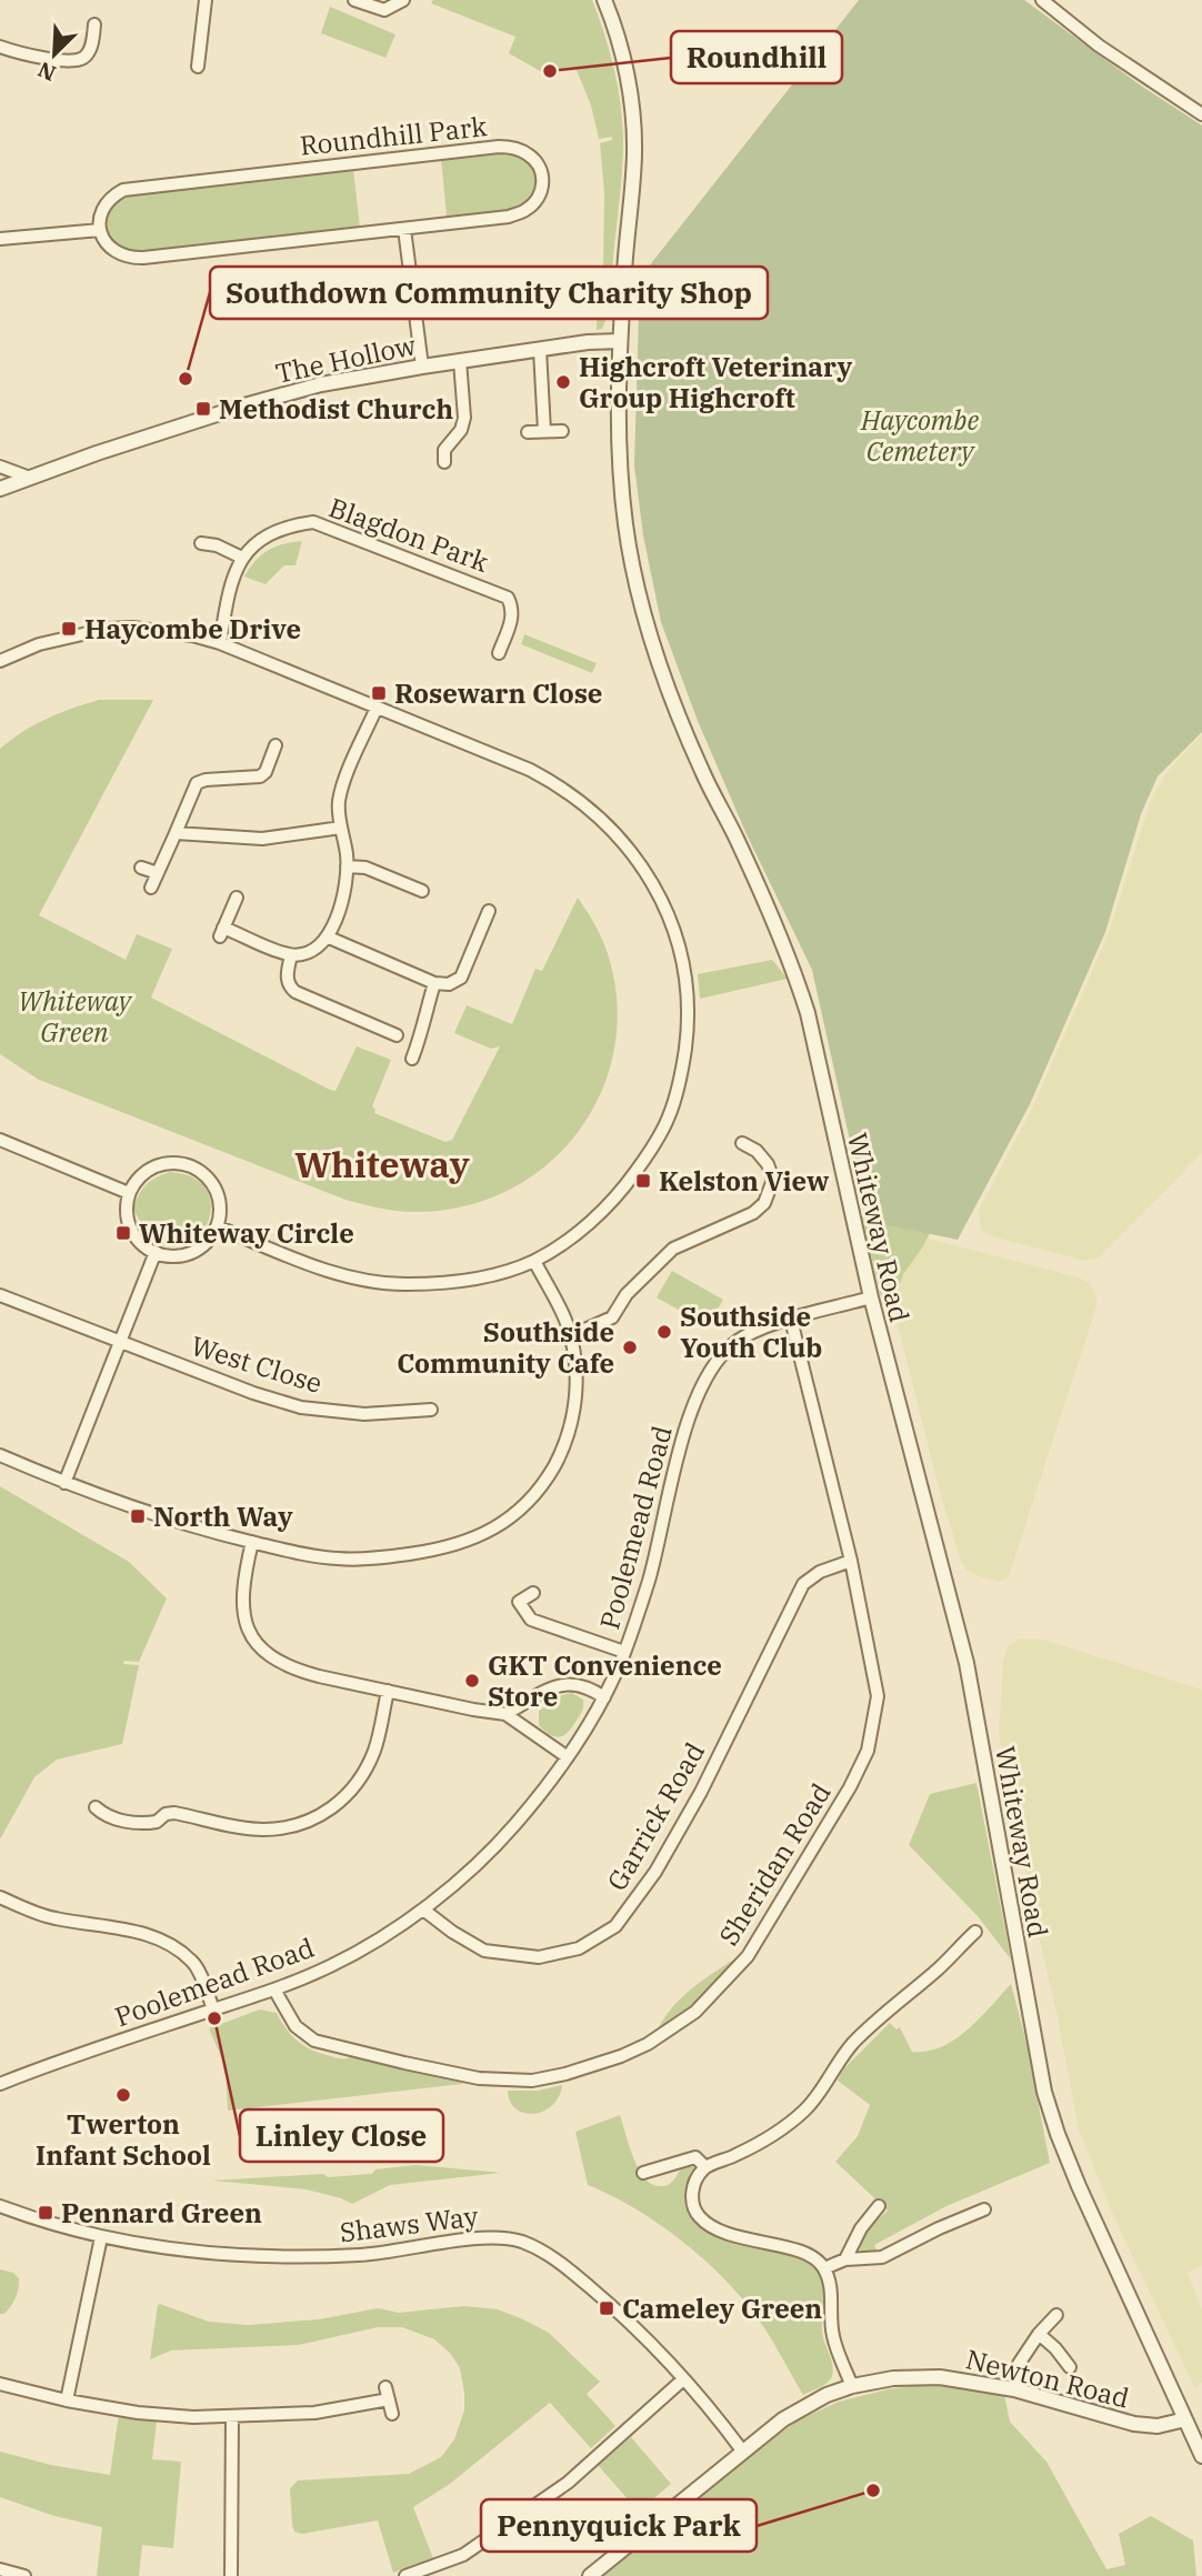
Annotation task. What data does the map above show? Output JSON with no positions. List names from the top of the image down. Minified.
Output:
{"streets":{"street":["Roundhill Park","The Hollow","Blagdon Park","Whiteway Road","West Close","Poolemead Road","Garrick Road","Sheridan Road","Shaws Way","Newton Road"]},"crossings":[["The Hollow","Whiteway Road"],["Whiteway Road","Poolemead Road"],["Whiteway Road","Newton Road"],["Poolemead Road","Garrick Road"],["Poolemead Road","Sheridan Road"],["Garrick Road","Sheridan Road"],["Shaws Way","Newton Road"]],"districts":["Whiteway"],"parks":["Haycombe Cemetery","Whiteway Green"],"places":{"other":["Roundhill","Southdown Community Charity Shop","Highcroft Veterinary Group Highcroft","Southside Youth Club","Southside Community Cafe","GKT Convenience Store","Linley Close","Twerton Infant School","Pennyquick Park"],"transit":["Methodist Church","Haycombe Drive","Rosewarn Close","Kelston View","Whiteway Circle","North Way","Pennard Green","Cameley Green"]},"north":"bottom left"}
